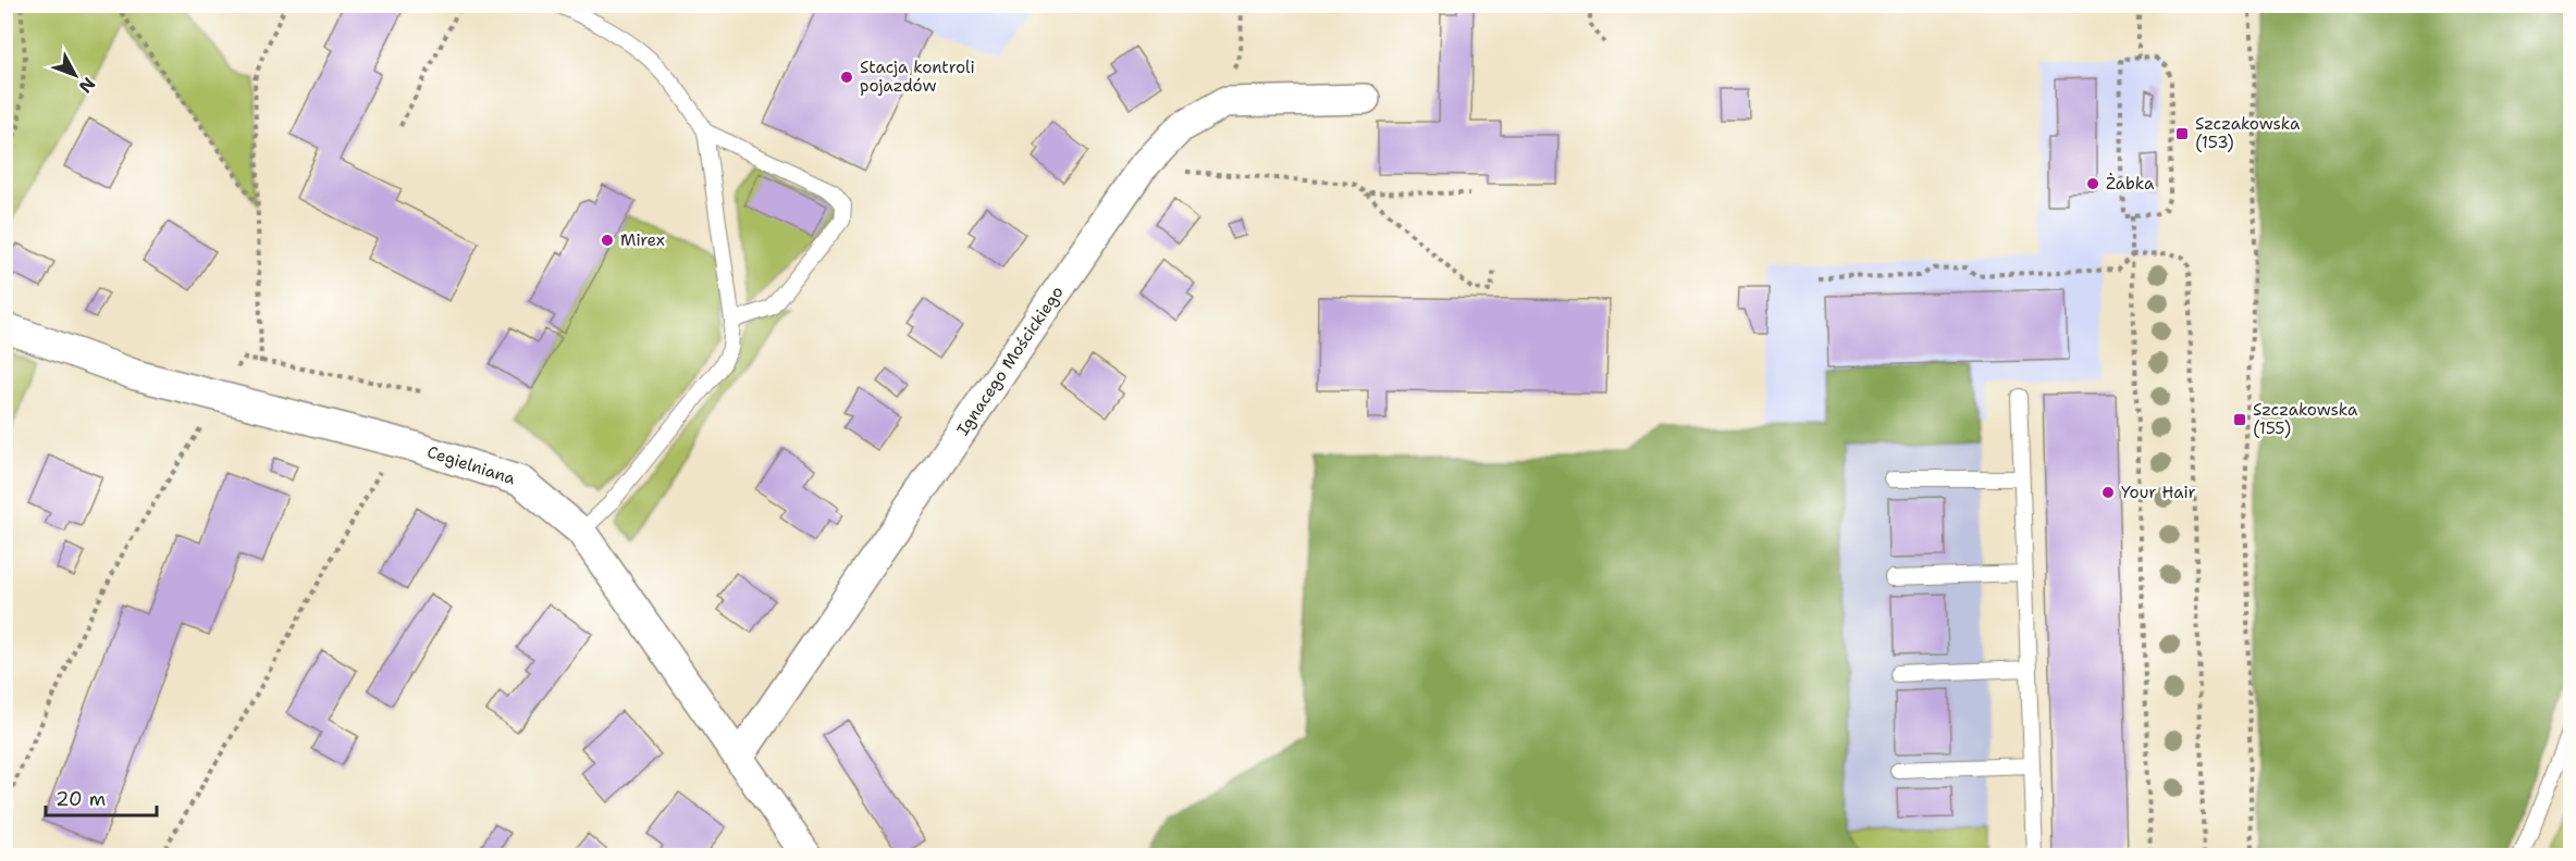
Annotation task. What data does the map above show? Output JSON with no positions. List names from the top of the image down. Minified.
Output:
{"streets":{"street":["Ignacego Mościckiego","Cegielniana"]},"crossings":[["Ignacego Mościckiego","Cegielniana"]],"places":{"other":["Stacja kontroli pojazdów","Żabka","Mirex","Your Hair"],"transit":["Szczakowska (153)","Szczakowska (155)"]},"scale_bar":"20 m","north":"bottom right"}
